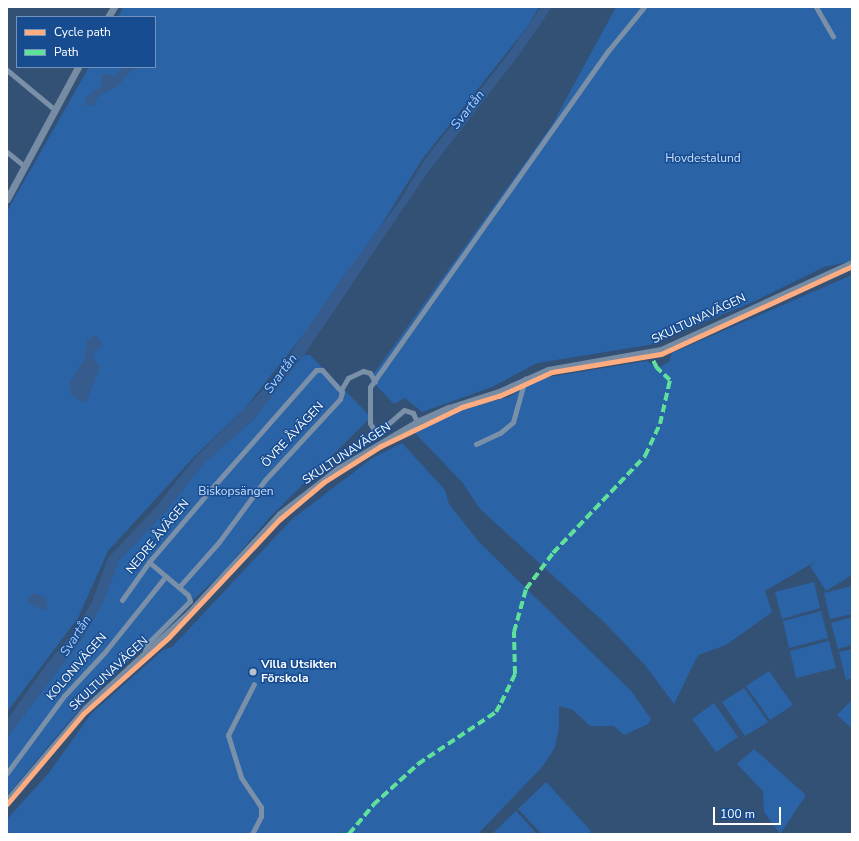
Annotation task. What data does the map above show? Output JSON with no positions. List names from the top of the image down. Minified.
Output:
{"streets":{"street":["SKULTUNAVÄGEN","ÖVRE ÅVÄGEN","NEDRE ÅVÄGEN","KOLONIVÄGEN"]},"crossings":[["ÖVRE ÅVÄGEN","NEDRE ÅVÄGEN"]],"water":["Svartån"],"parks":["Hovdestalund","Biskopsängen"],"places":["Villa Utsikten Förskola"],"legend":["Cycle path","Path"],"scale_bar":"100 m"}
